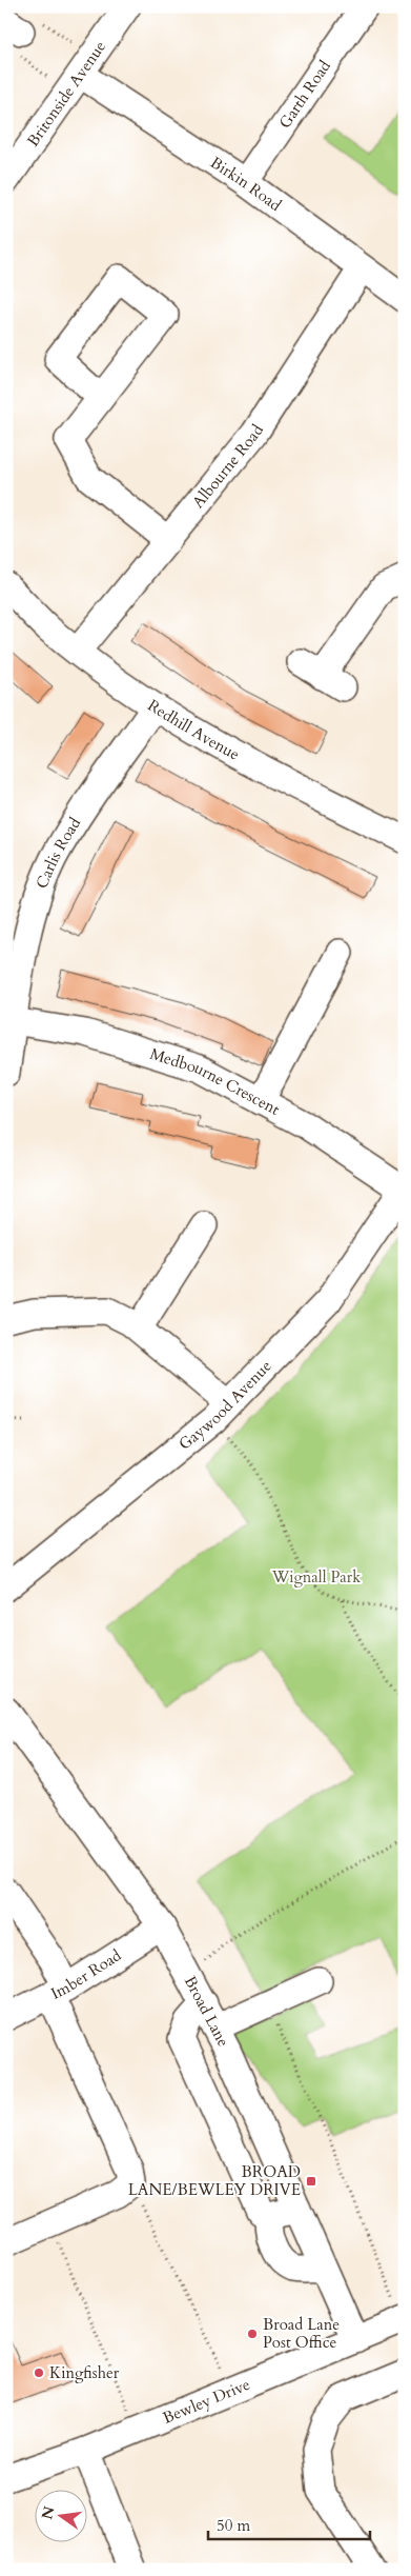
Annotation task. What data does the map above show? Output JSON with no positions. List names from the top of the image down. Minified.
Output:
{"streets":{"street":["Britonside Avenue","Garth Road","Birkin Road","Albourne Road","Redhill Avenue","Carlis Road","Medbourne Crescent","Gaywood Avenue","Imber Road","Broad Lane","Bewley Drive"]},"crossings":[["Britonside Avenue","Birkin Road"],["Garth Road","Birkin Road"],["Birkin Road","Albourne Road"],["Albourne Road","Redhill Avenue"],["Redhill Avenue","Carlis Road"],["Carlis Road","Medbourne Crescent"],["Medbourne Crescent","Gaywood Avenue"],["Imber Road","Broad Lane"],["Broad Lane","Bewley Drive"]],"parks":["Wignall Park"],"places":{"transit":["BROAD LANE/BEWLEY DRIVE"],"other":["Broad Lane Post Office","Kingfisher"]},"scale_bar":"50 m","north":"left"}
